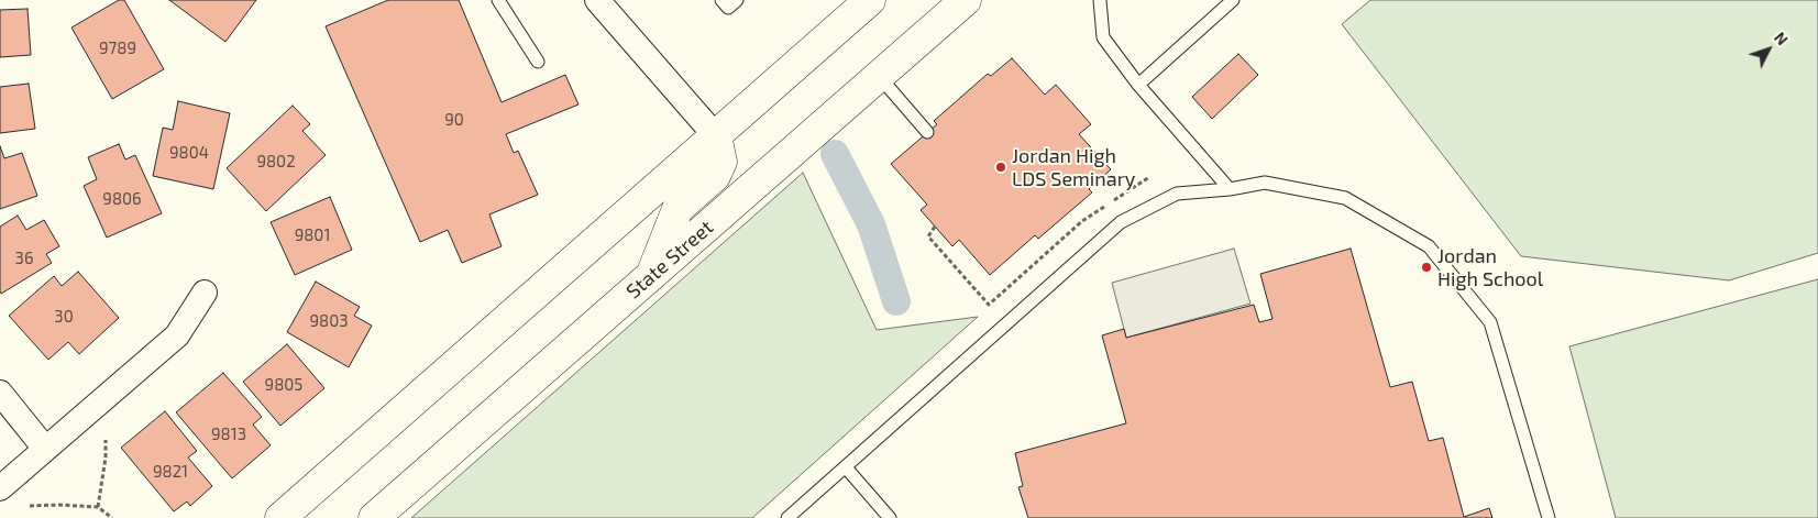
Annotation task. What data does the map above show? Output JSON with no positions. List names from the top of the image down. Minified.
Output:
{"streets":{"main road":["State Street"]},"places":["Jordan High LDS Seminary","Jordan High School"],"house_numbers":["9789","90","9804","9802","9806","9801","36","30","9803","9805","9813","9821"],"north":"top right"}
